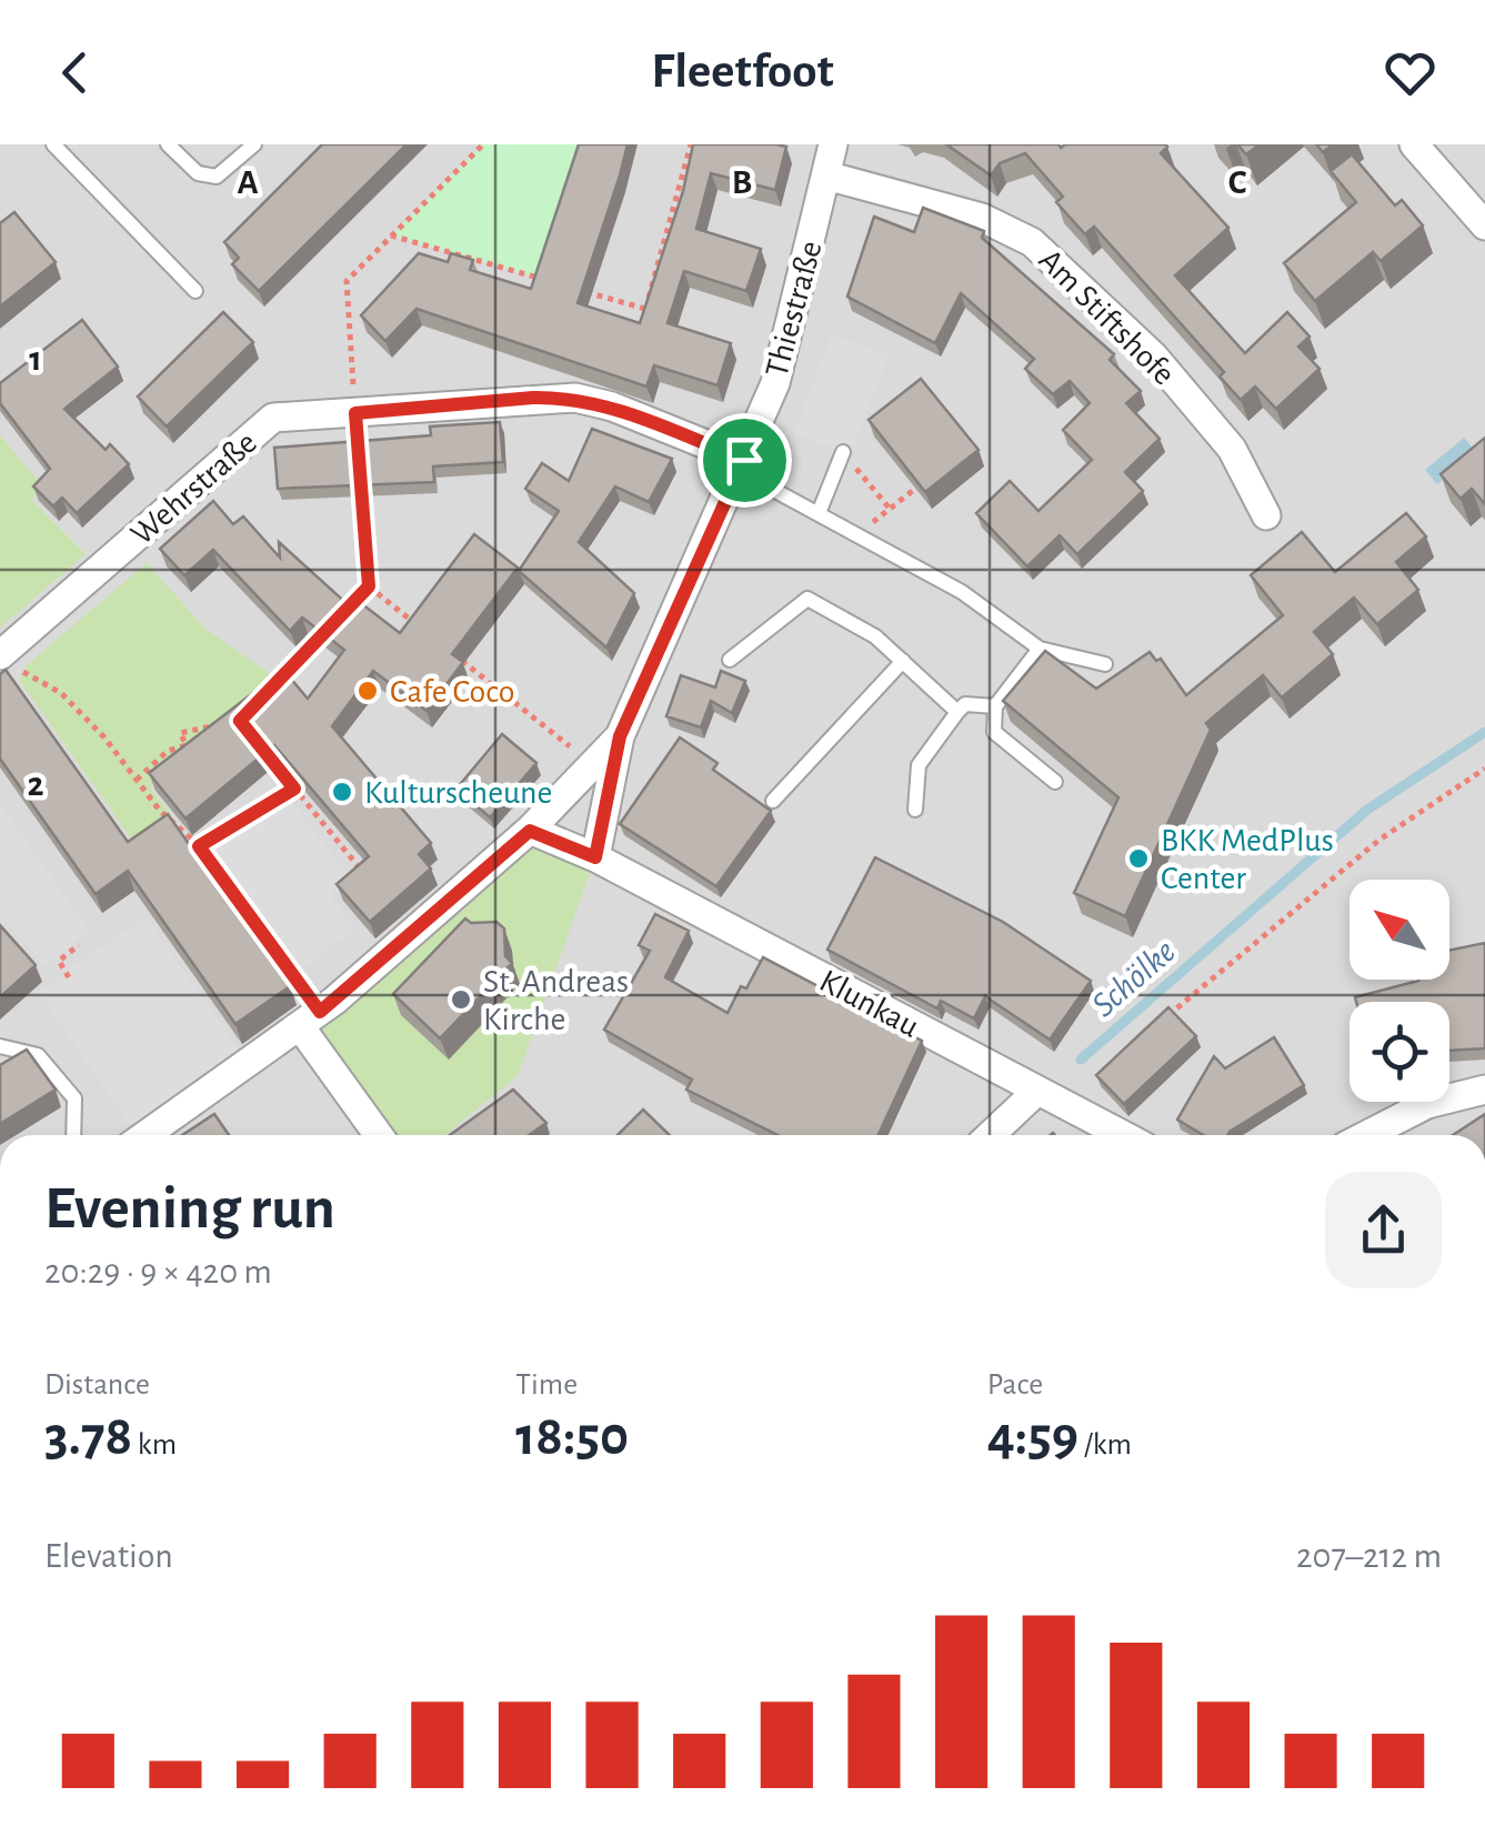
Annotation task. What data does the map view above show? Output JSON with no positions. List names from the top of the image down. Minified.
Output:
{"streets":{"street":["Thiestraße","Am Stiftshofe","Wehrstraße","Klunkau"]},"crossings":[["Thiestraße","Am Stiftshofe"],["Thiestraße","Wehrstraße"],["Thiestraße","Klunkau"]],"water":["Schölke"],"places":["Cafe Coco","Kulturscheune","BKK MedPlus Center","St. Andreas Kirche"],"north":"top left","page":{"header":"Fleetfoot","heading":["Evening run","20:29 · 9 × 420 m"],"stats":[["Distance","3.78 km"],["Time","18:50"],["Pace","4:59 /km"]],"chart":["Elevation","207–212 m"]},"grid":{"columns":["A","B","C"],"rows":["1","2"]}}
